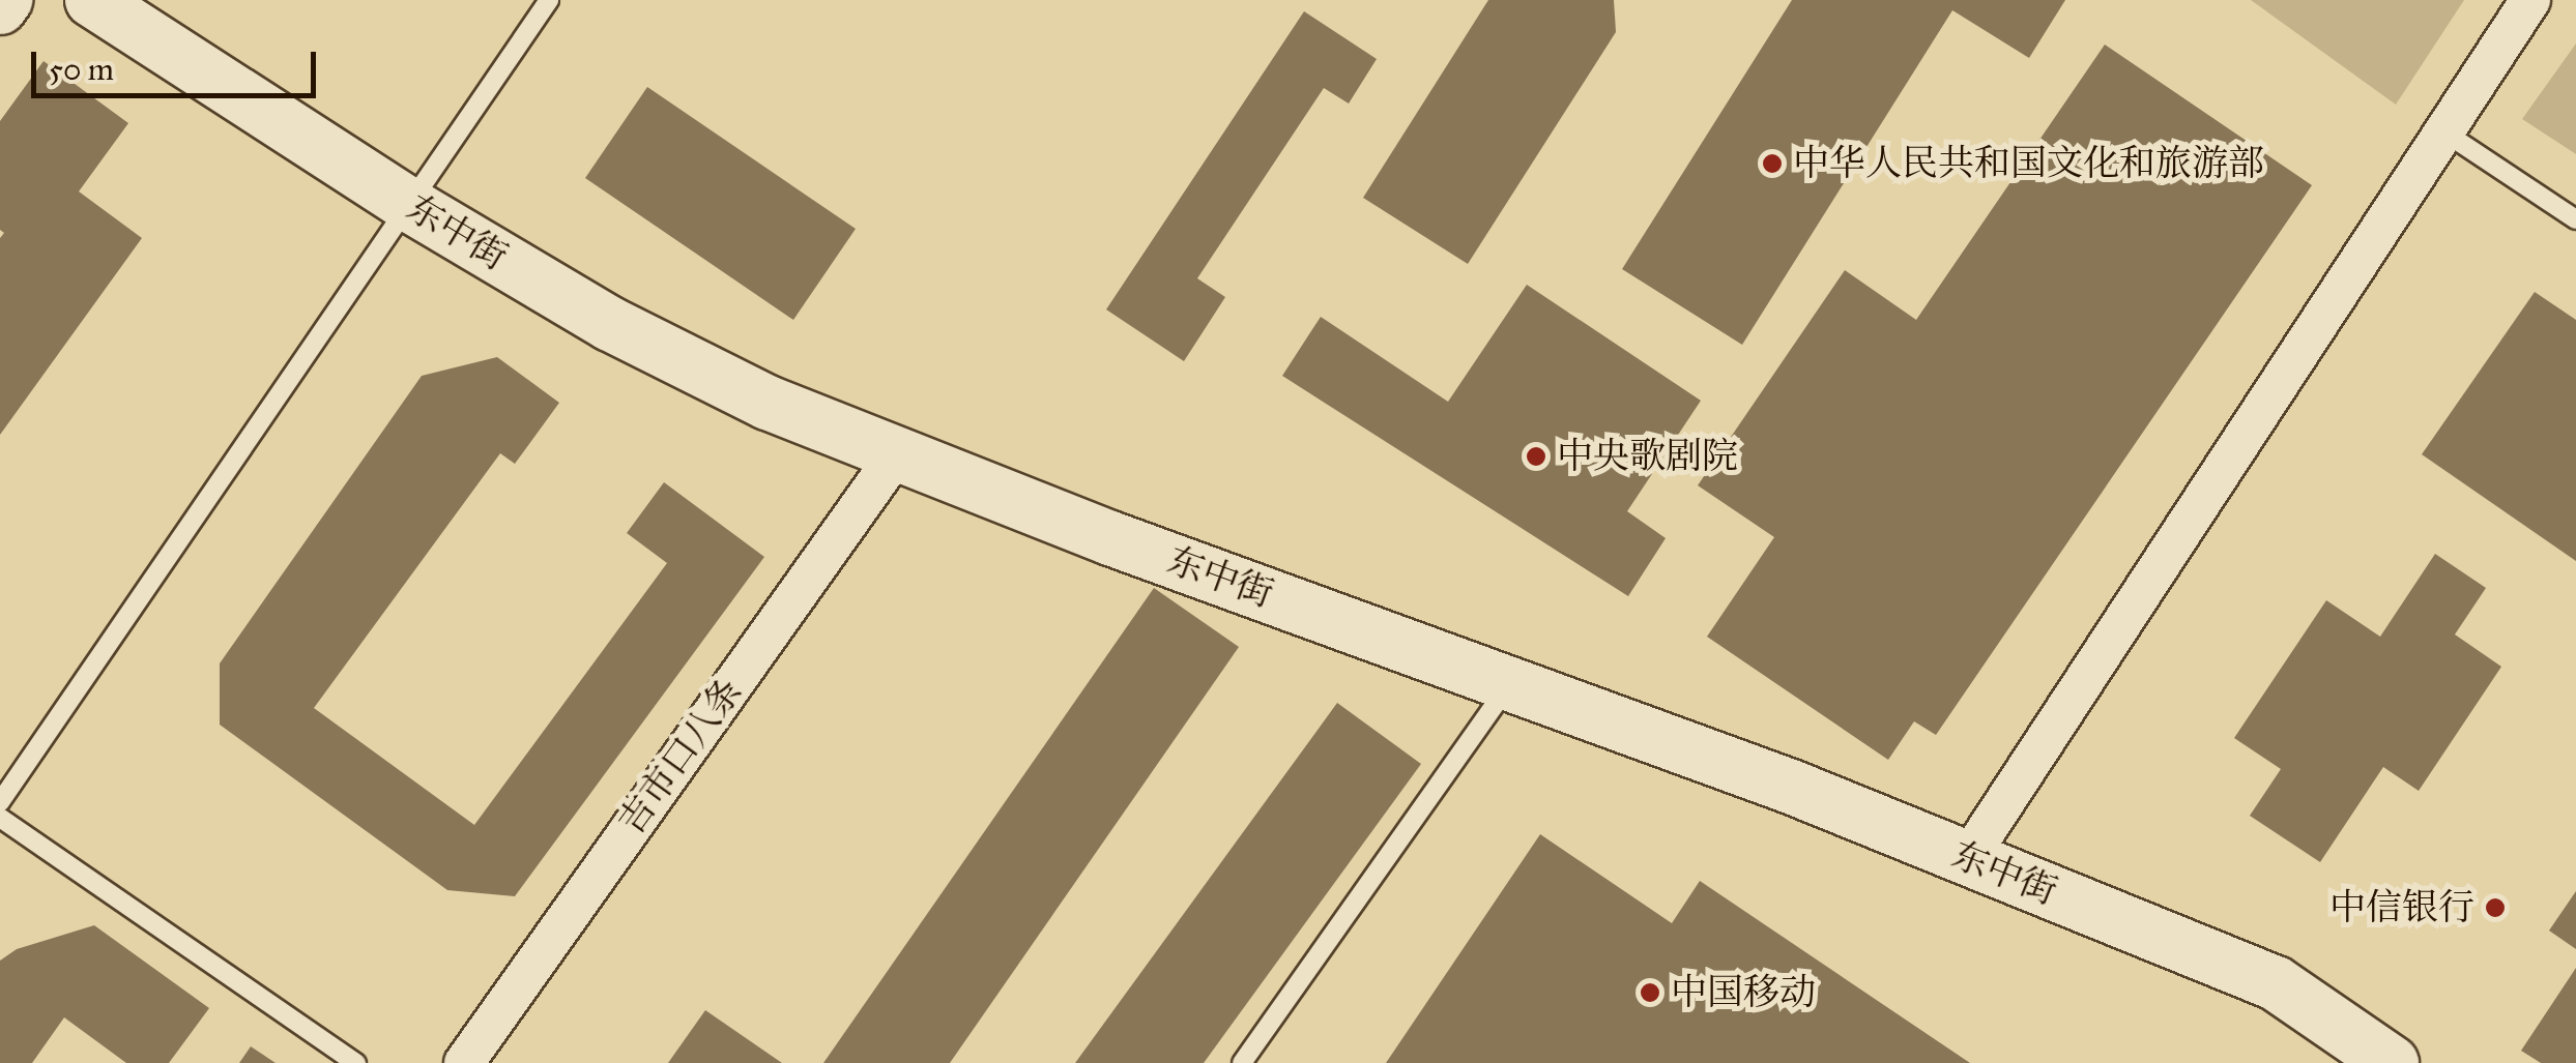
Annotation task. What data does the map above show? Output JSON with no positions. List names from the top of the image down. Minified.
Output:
{"streets":{"street":["东中街","吉市口八条"]},"crossings":[["东中街","吉市口八条"]],"places":["中华人民共和国文化和旅游部","中央歌剧院","中信银行","中国移动"],"scale_bar":"50 m"}
